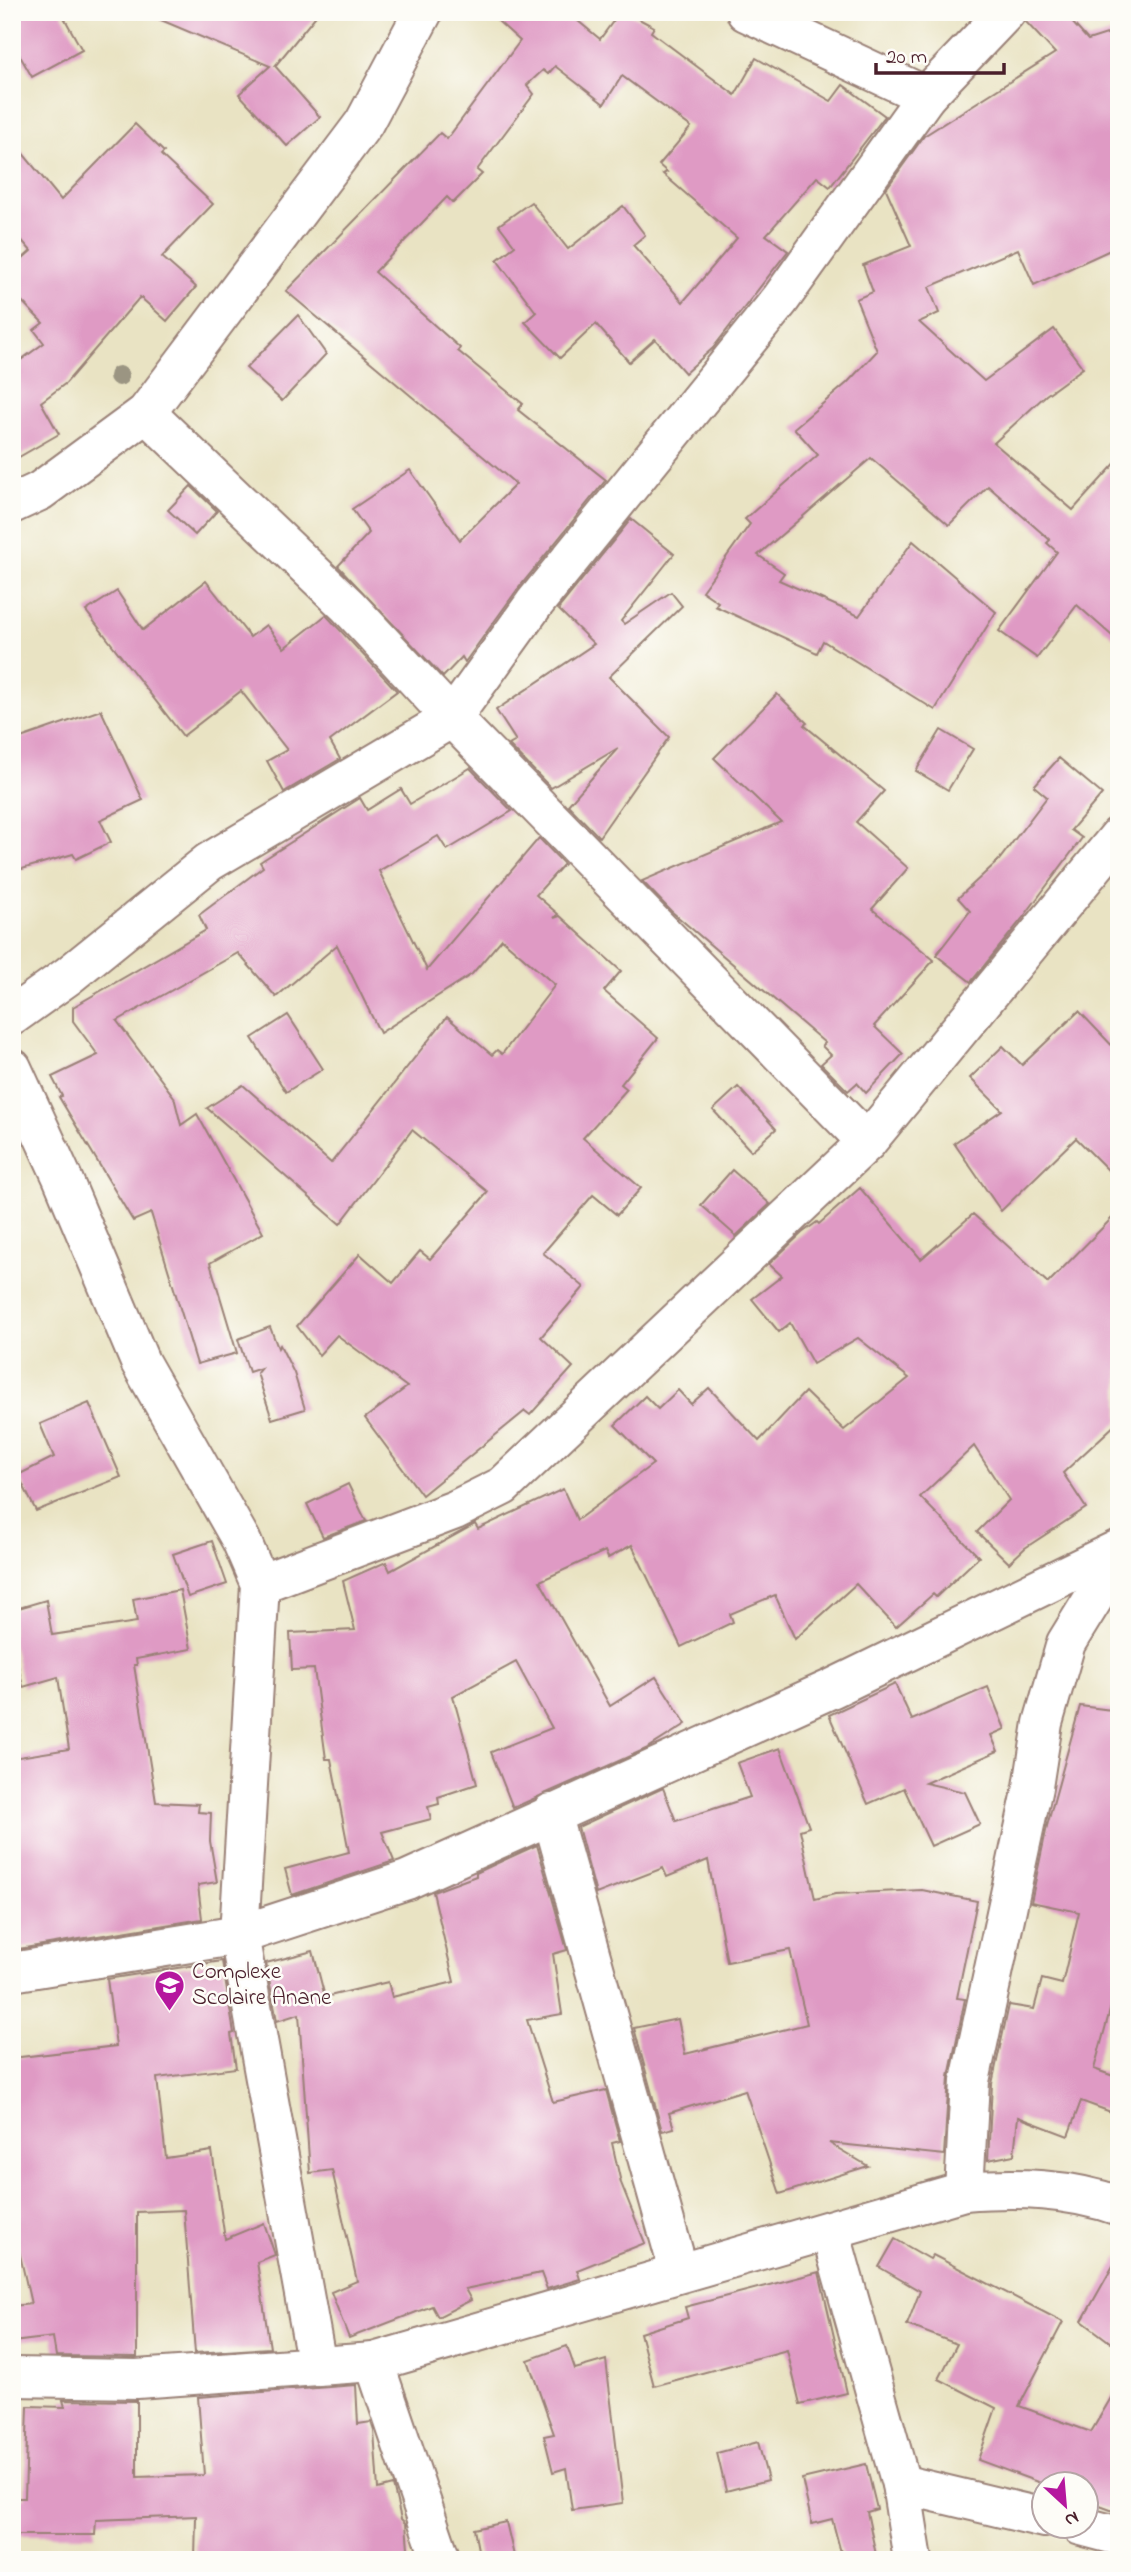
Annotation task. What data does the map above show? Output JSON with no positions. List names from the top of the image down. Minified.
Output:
{"places":{"school or university":["Complexe Scolaire Anane"]},"scale_bar":"20 m","north":"bottom right"}
